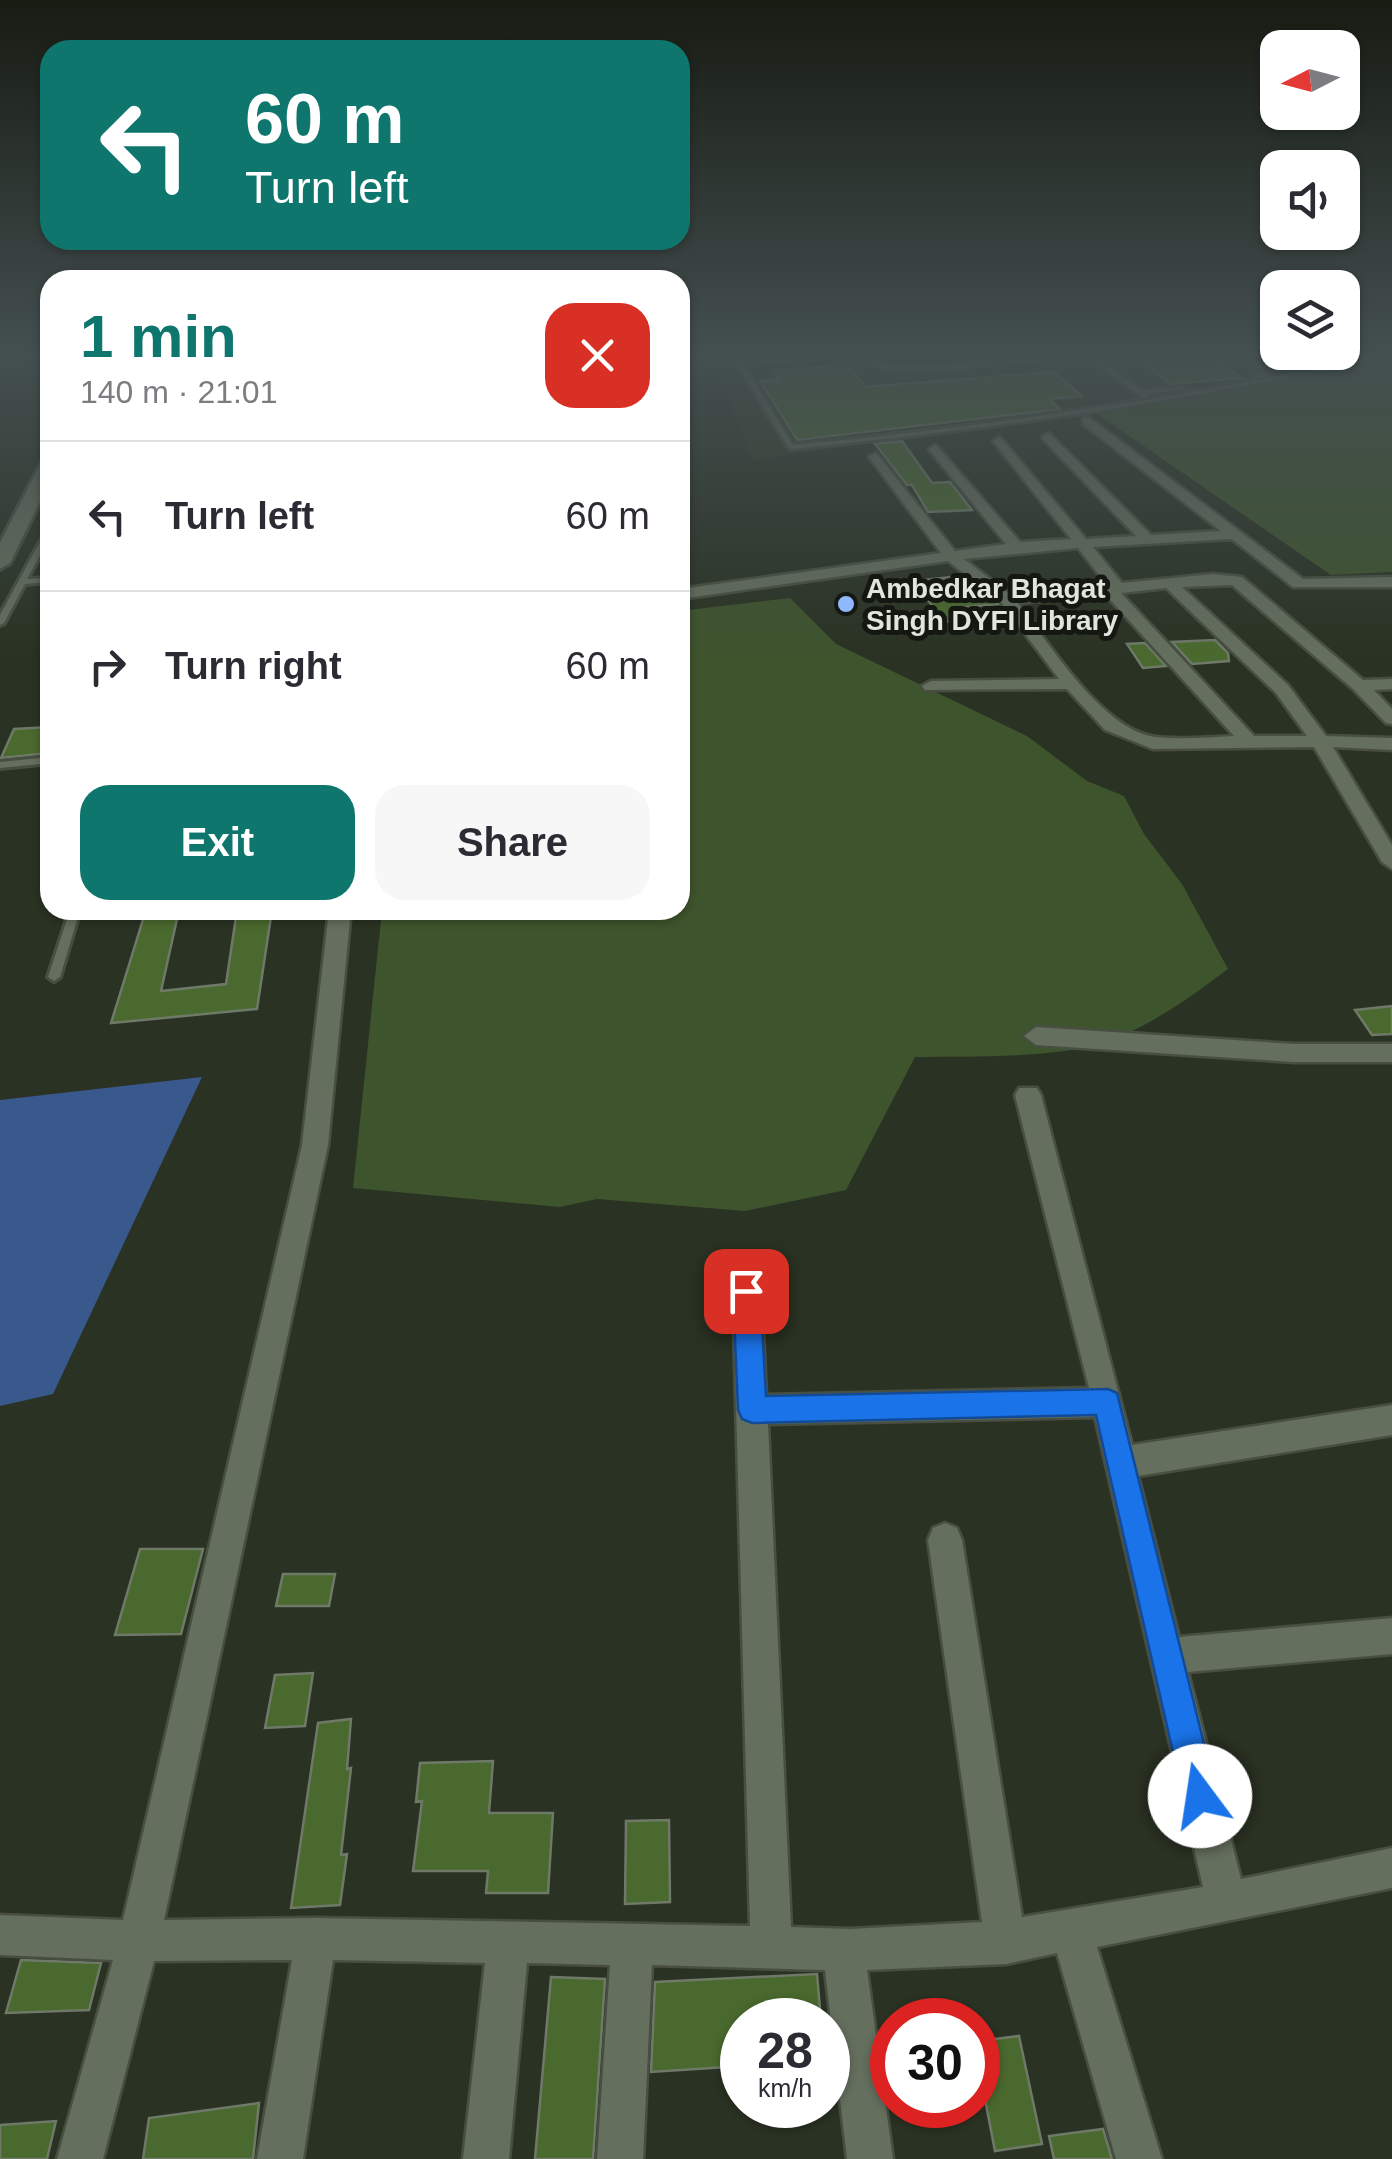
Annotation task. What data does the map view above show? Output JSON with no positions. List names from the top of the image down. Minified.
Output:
{"places":["Ambedkar Bhagat Singh DYFI Library"],"north":"left","page":{"turn":["60 m","Turn left"],"heading":["1 min","140 m · 21:01"],"list":[{"name":"Turn left","value":"60 m"},{"name":"Turn right","value":"60 m"}],"buttons":["Exit","Share"],"speed":"28 km/h","limit":"30"}}
